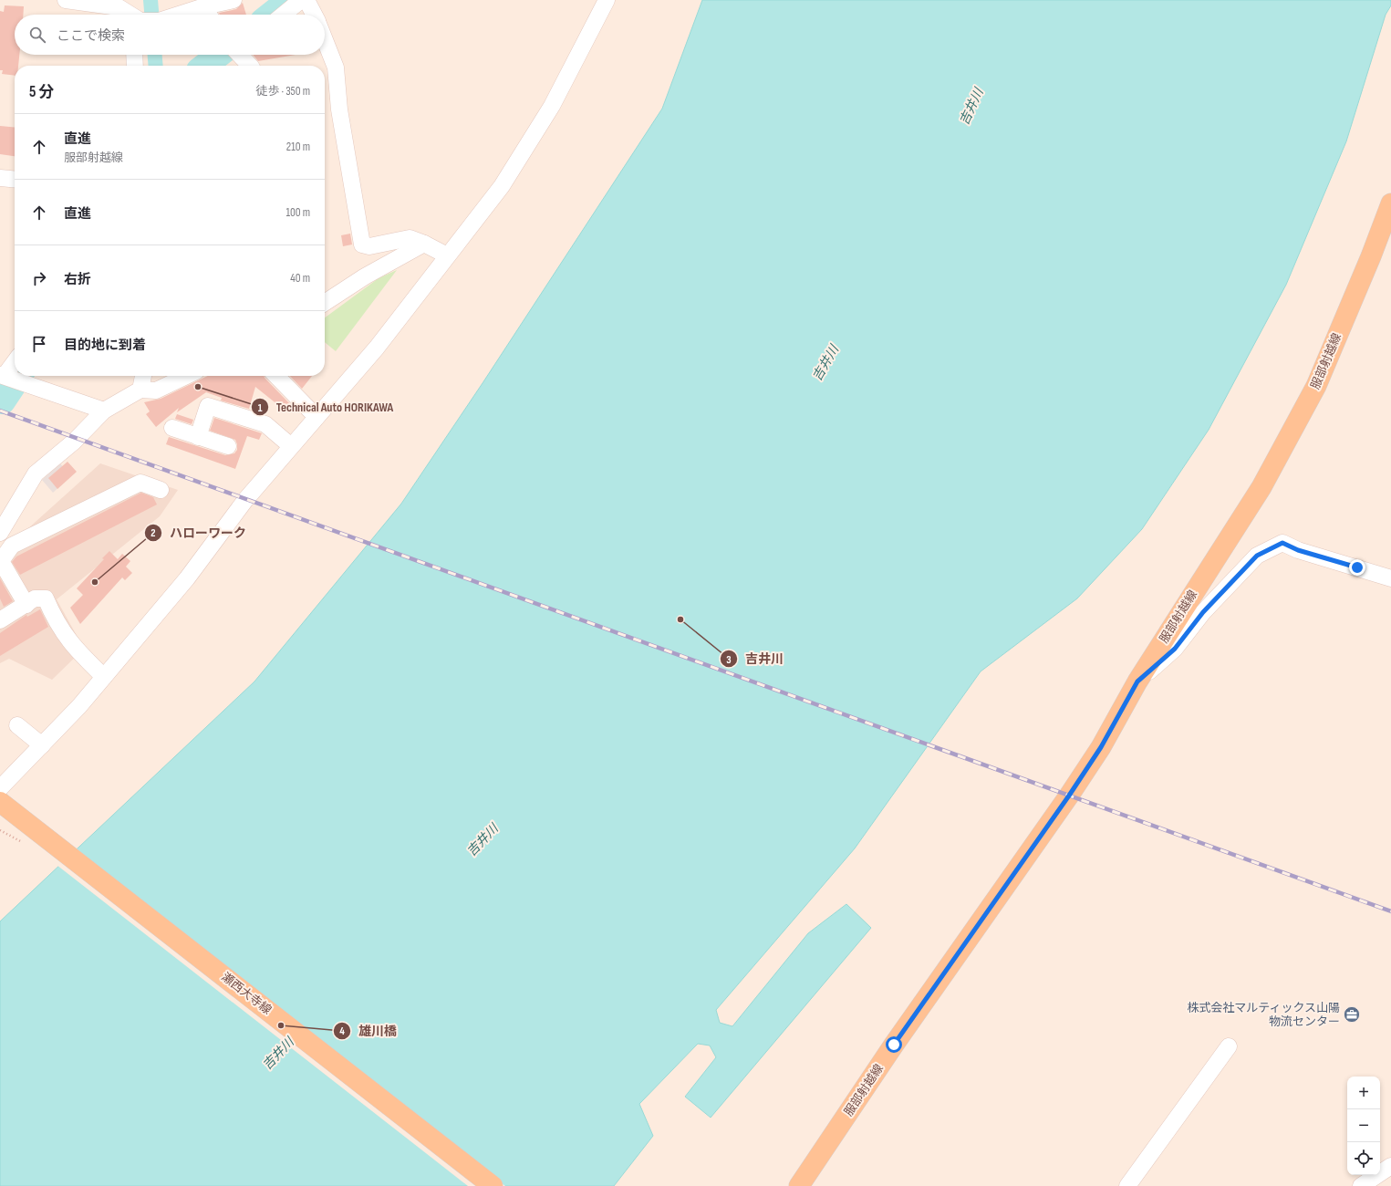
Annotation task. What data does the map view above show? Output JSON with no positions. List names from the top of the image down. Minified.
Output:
{"streets":{"main road":["服部射越線","瀬西大寺線"]},"water":["吉井川"],"places":{"other":["Technical Auto HORIKAWA","ハローワーク","吉井川","雄川橋"],"office":["株式会社マルティックス山陽 物流センター"]},"page":{"search":"ここで検索","heading":["5 分","徒歩 · 350 m"],"list":[["直進","服部射越線","210 m"],["直進","100 m"],["右折","40 m"],"目的地に到着"],"map_buttons":["+","−"]}}
